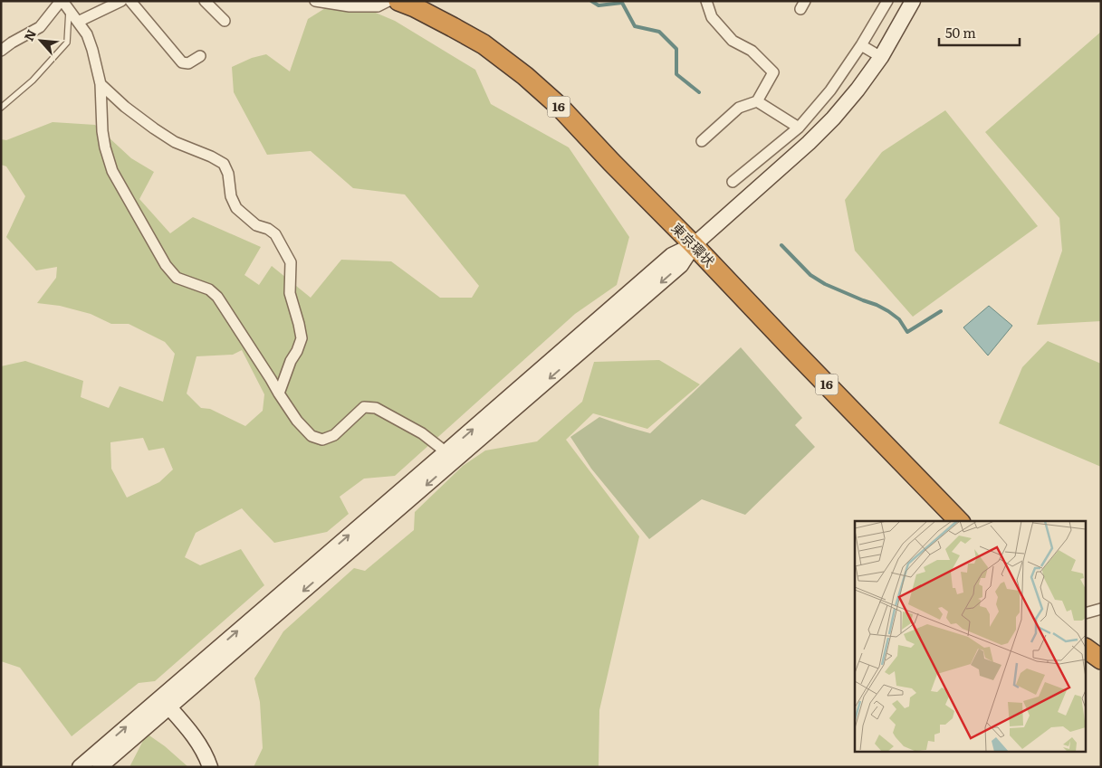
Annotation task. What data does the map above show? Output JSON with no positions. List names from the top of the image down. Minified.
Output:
{"streets":{"highway":["16","東京環状"]},"scale_bar":"50 m","north":"top left"}
